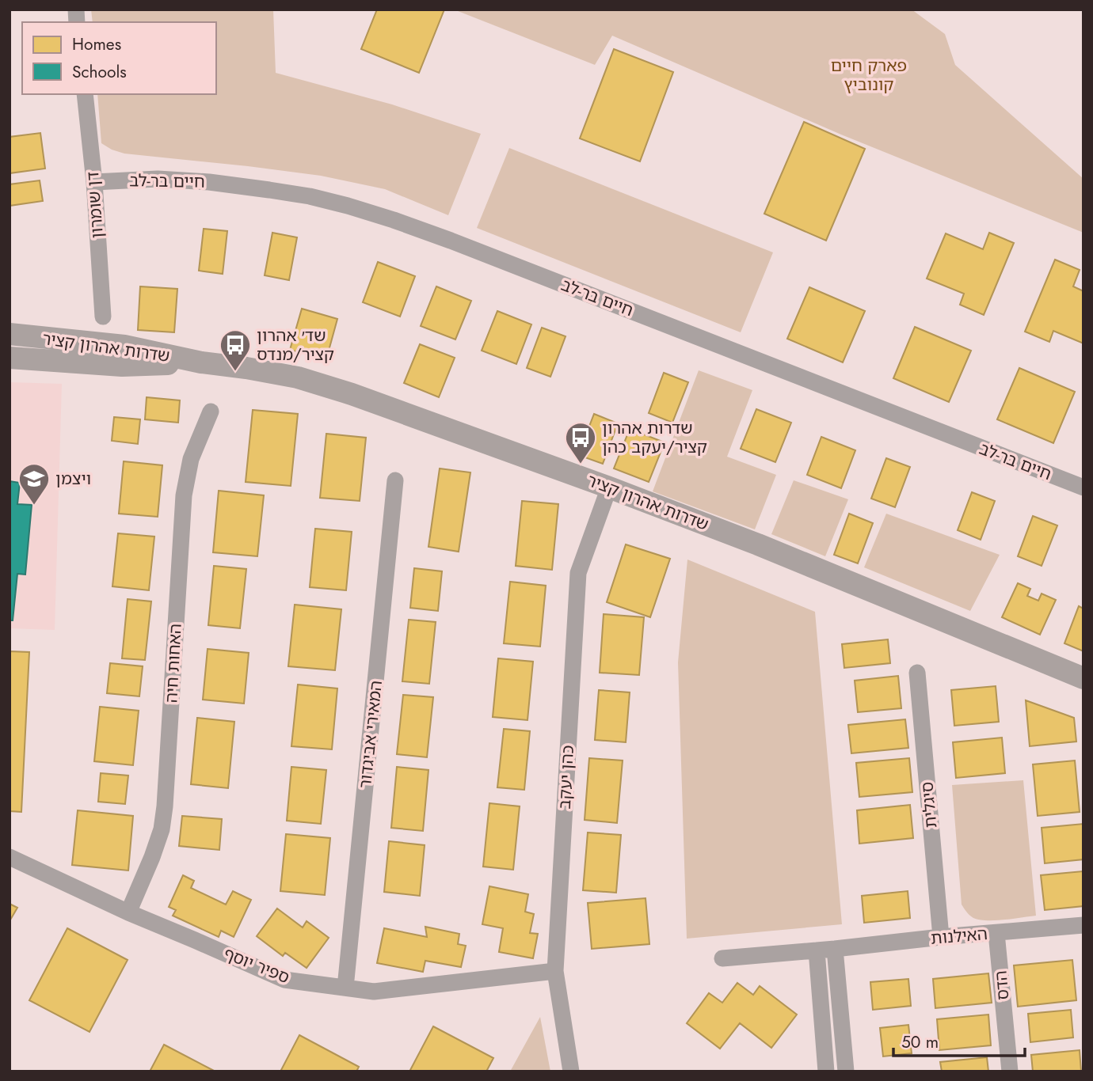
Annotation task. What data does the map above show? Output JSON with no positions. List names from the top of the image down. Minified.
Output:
{"streets":{"street":["חיים בר-לב","דן שומרון","שדרות אהרון קציר","האחות חיה","המאירי אביגדור","כהן יעקב","סיגלית","האילנות","ספיר יוסף","הדס"]},"crossings":[["חיים בר-לב","דן שומרון"],["שדרות אהרון קציר","כהן יעקב"],["האחות חיה","ספיר יוסף"],["המאירי אביגדור","ספיר יוסף"],["כהן יעקב","ספיר יוסף"],["סיגלית","האילנות"],["האילנות","הדס"]],"parks":["פארק חיים קונוביץ"],"places":{"bus stop":["שד׳ אהרון קציר/מנדס","שדרות אהרון קציר/יעקב כהן"],"school or university":["ויצמן"]},"legend":["Homes","Schools"],"scale_bar":"50 m"}
